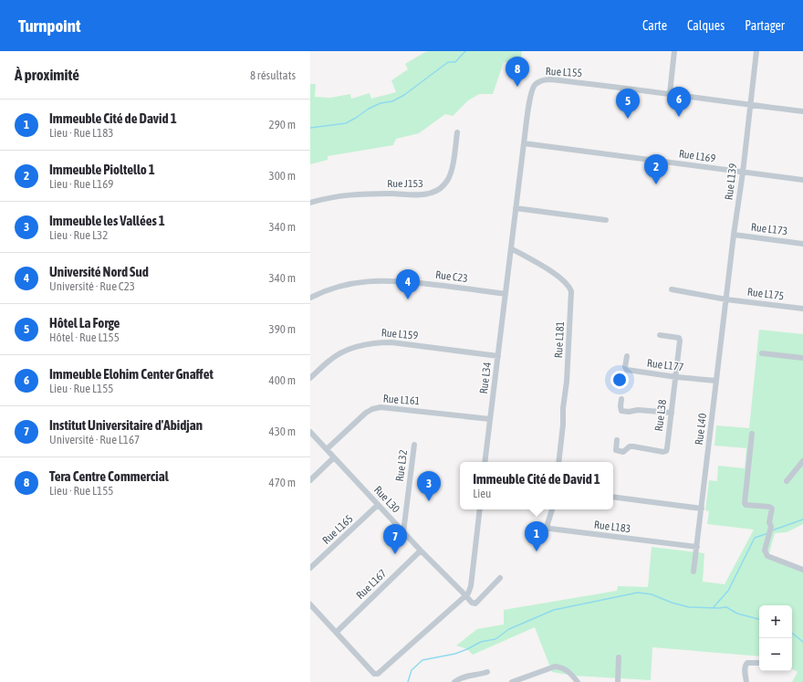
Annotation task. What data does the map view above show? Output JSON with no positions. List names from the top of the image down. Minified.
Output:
{"streets":{"street":["Rue L155","Rue L169","Rue L139","Rue J153","Rue L173","Rue C23","Rue L175","Rue L159","Rue L181","Rue L177","Rue L34","Rue L161","Rue L38","Rue L40","Rue L32","Rue L30","Rue L183","Rue L165","Rue L167"]},"crossings":[["Rue L155","Rue L169"],["Rue L155","Rue L139"],["Rue L155","Rue C23"],["Rue L155","Rue L181"],["Rue L155","Rue L34"],["Rue L169","Rue L139"],["Rue L139","Rue L173"],["Rue L139","Rue L175"],["Rue L139","Rue L40"],["Rue C23","Rue L34"],["Rue L159","Rue L34"],["Rue L177","Rue L38"],["Rue L177","Rue L40"],["Rue L34","Rue L161"],["Rue L161","Rue L30"],["Rue L40","Rue L183"],["Rue L32","Rue L30"],["Rue L30","Rue L165"],["Rue L30","Rue L167"]],"page":{"header":"Turnpoint","nav":["Carte","Calques","Partager"],"heading":["À proximité","8 résultats"],"pins":["8","6","5","2","4","3","1","7"],"list":[{"mark":"1","name":"Immeuble Cité de David 1","note":"Lieu · Rue L183","value":"290 m"},{"mark":"2","name":"Immeuble Pioltello 1","note":"Lieu · Rue L169","value":"300 m"},{"mark":"3","name":"Immeuble les Vallées 1","note":"Lieu · Rue L32","value":"340 m"},{"mark":"4","name":"Université Nord Sud","note":"Université · Rue C23","value":"340 m"},{"mark":"5","name":"Hôtel La Forge","note":"Hôtel · Rue L155","value":"390 m"},{"mark":"6","name":"Immeuble Elohim Center Gnaffet","note":"Lieu · Rue L155","value":"400 m"},{"mark":"7","name":"Institut Universitaire d'Abidjan","note":"Université · Rue L167","value":"430 m"},{"mark":"8","name":"Tera Centre Commercial","note":"Lieu · Rue L155","value":"470 m"}],"popup":["Immeuble Cité de David 1","Lieu"],"map_buttons":["+","−"]}}
